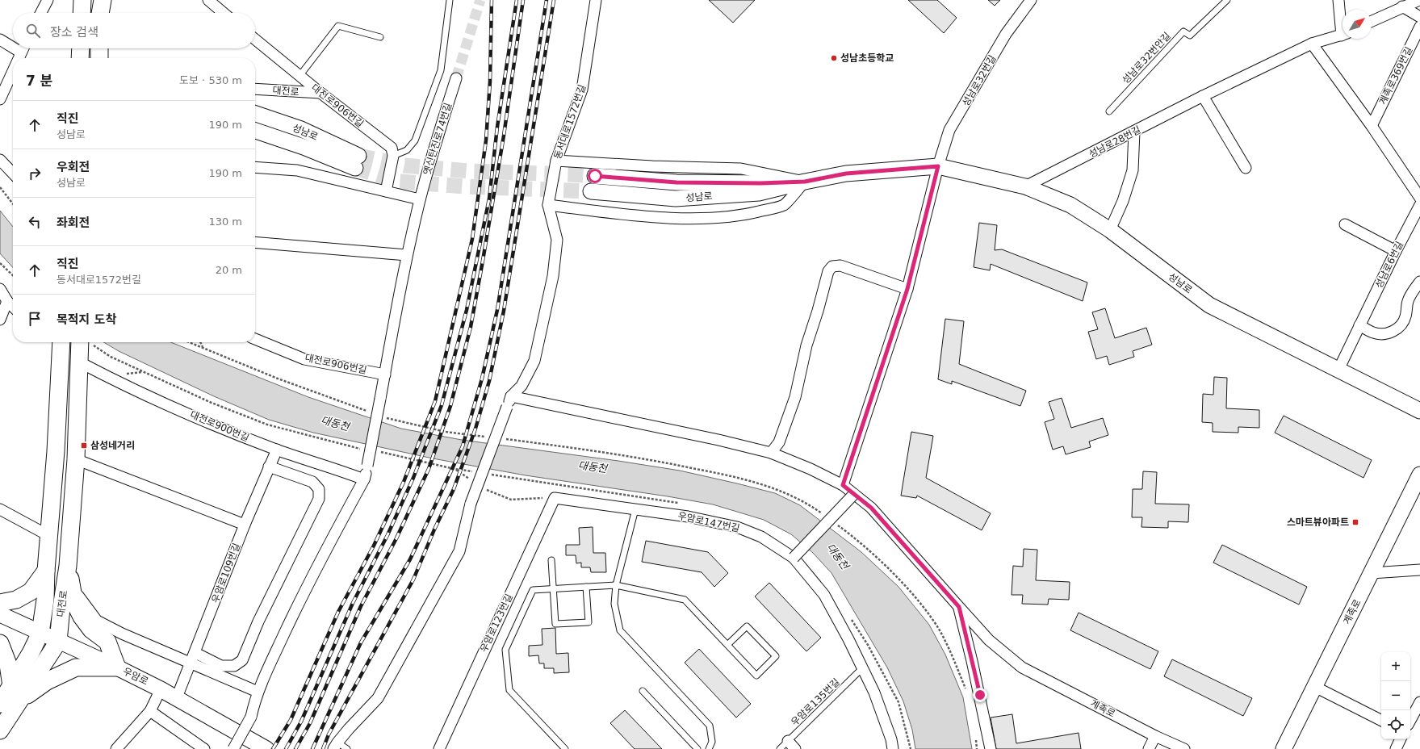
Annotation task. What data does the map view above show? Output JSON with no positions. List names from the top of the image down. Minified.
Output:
{"streets":{"main road":["대전로","성남로","계족로","우암로"],"street":["계족로369번길","성남로32번길","대전로906번길","동서대로1572번길","옛신탄진로74번길","성남로28번길","성남로6번길","대전로900번길","우암로147번길","우암로109번길","우암로123번길"],"lane":["성남로32번안길","우암로135번길"]},"crossings":[["성남로32번길","성남로"],["대전로","대전로906번길"],["대전로","대전로900번길"],["대전로","우암로"],["성남로","성남로28번길"],["성남로","성남로6번길"],["대전로900번길","우암로109번길"],["우암로147번길","우암로123번길"],["우암로147번길","우암로135번길"],["우암로109번길","우암로"]],"water":["대동천"],"places":{"other":["성남초등학교"],"transit":["삼성네거리","스마트뷰아파트"]},"north":"top right","page":{"search":"장소 검색","heading":["7 분","도보 · 530 m"],"list":[["직진","성남로","190 m"],["우회전","성남로","190 m"],["좌회전","130 m"],["직진","동서대로1572번길","20 m"],"목적지 도착"],"map_buttons":["+","−"]}}
